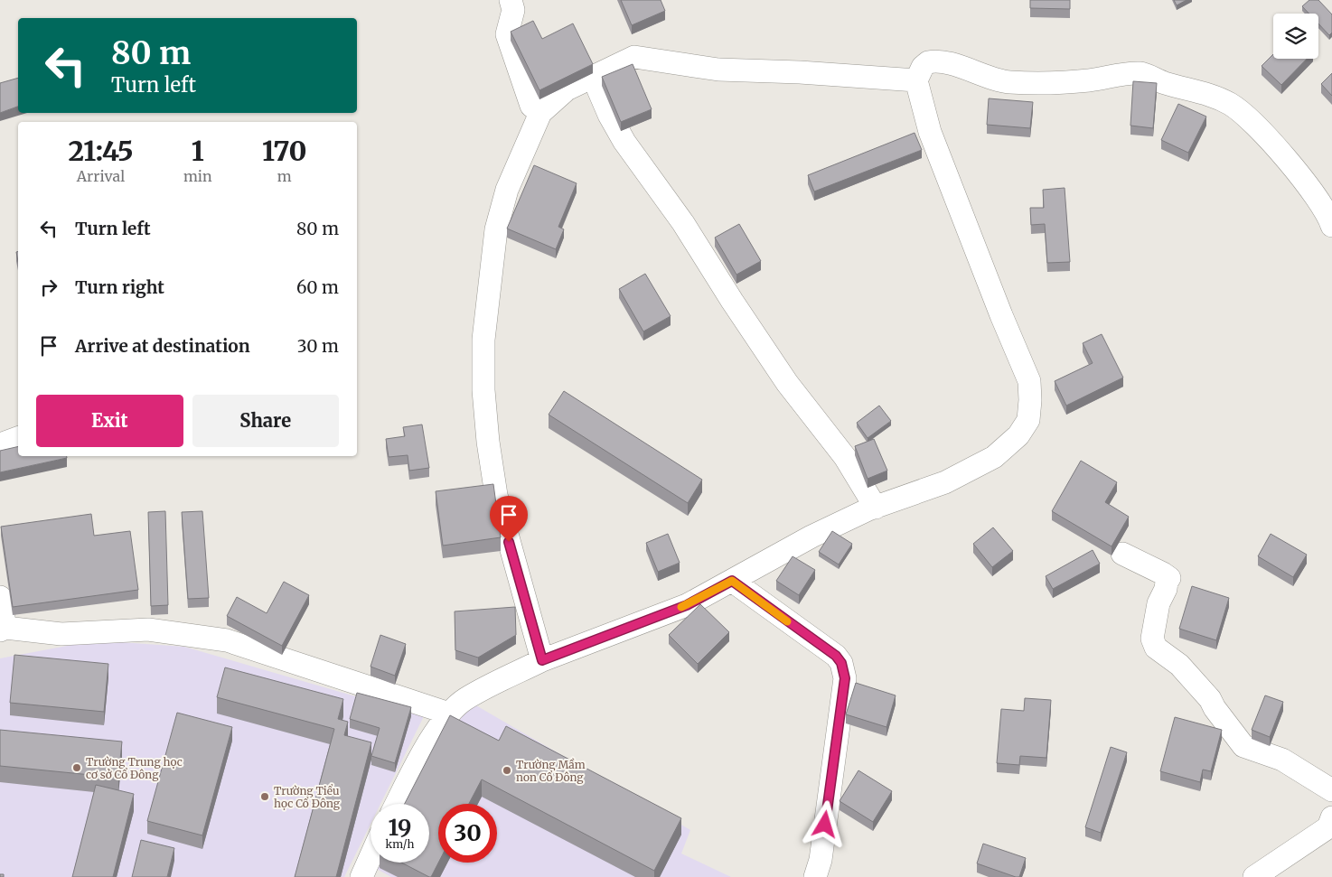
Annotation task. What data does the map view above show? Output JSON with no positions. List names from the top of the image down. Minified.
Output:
{"places":["Trường Trung học cơ sở Cổ Đông","Trường Mầm non Cổ Đông","Trường Tiểu học Cổ Đông"],"page":{"turn":["80 m","Turn left"],"eta":["21:45","Arrival","1","min","170","m"],"list":[{"name":"Turn left","value":"80 m"},{"name":"Turn right","value":"60 m"},{"name":"Arrive at destination","value":"30 m"}],"buttons":["Exit","Share"],"speed":"19 km/h","limit":"30"}}
